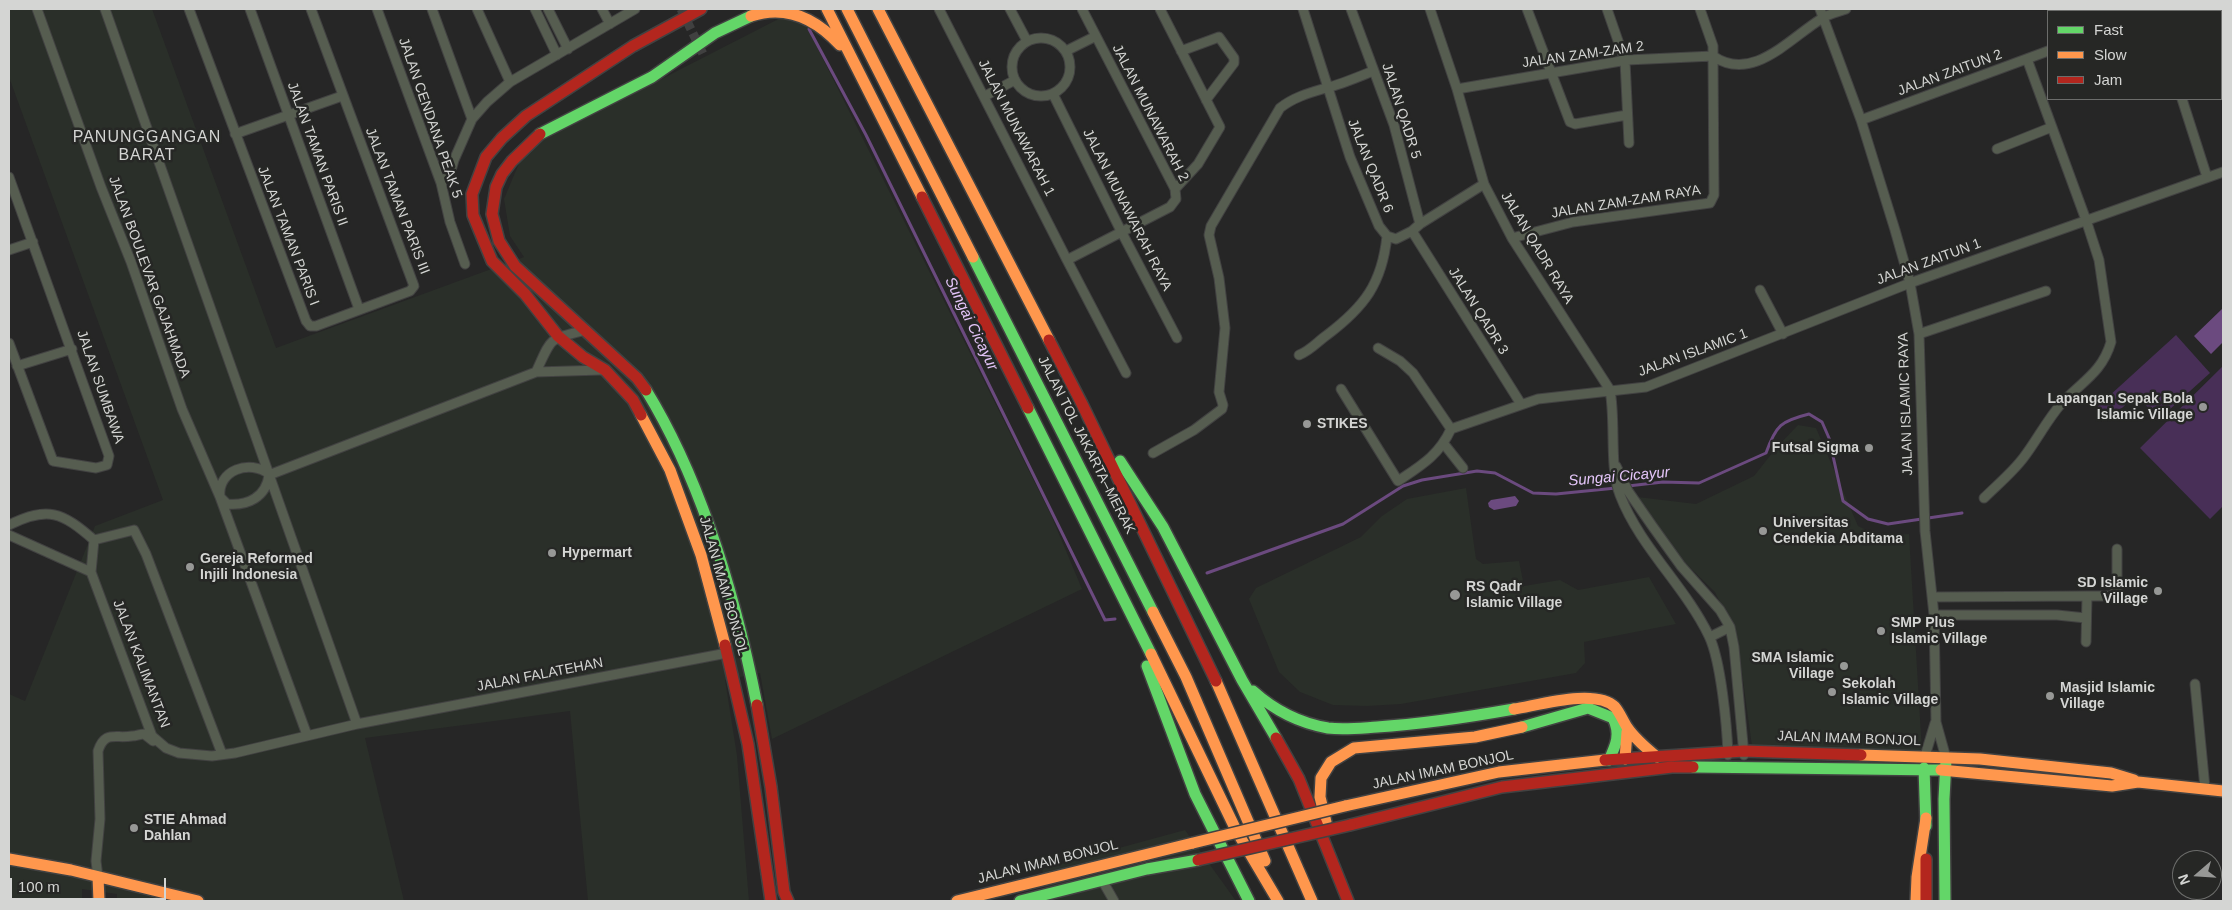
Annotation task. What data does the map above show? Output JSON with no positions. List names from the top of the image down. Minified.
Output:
{"streets":{"main road":["JALAN TOL JAKARTA–MERAK","JALAN IMAM BONJOL"],"street":["JALAN ZAM-ZAM 2","JALAN ZAITUN 2","JALAN QADR 5","JALAN MUNAWARAH 2","JALAN CENDANA PEAK 5","JALAN MUNAWARAH 1","JALAN TAMAN PARIS II","JALAN QADR 6","JALAN TAMAN PARIS III","JALAN ZAM-ZAM RAYA","JALAN MUNAWARAH RAYA","JALAN TAMAN PARIS I","JALAN QADR RAYA","JALAN ZAITUN 1","JALAN BOULEVAR GAJAHMADA","JALAN QADR 3","JALAN ISLAMIC 1","JALAN SUMBAWA","JALAN ISLAMIC RAYA","JALAN KALIMANTAN","JALAN FALATEHAN"]},"crossings":[["JALAN ZAM-ZAM 2","JALAN ZAM-ZAM RAYA"],["JALAN ZAM-ZAM 2","JALAN QADR RAYA"],["JALAN ZAITUN 2","JALAN ISLAMIC RAYA"],["JALAN MUNAWARAH 2","JALAN MUNAWARAH RAYA"],["JALAN TAMAN PARIS II","JALAN TAMAN PARIS III"],["JALAN TAMAN PARIS II","JALAN TAMAN PARIS I"],["JALAN TAMAN PARIS III","JALAN TAMAN PARIS I"],["JALAN ZAM-ZAM RAYA","JALAN QADR RAYA"],["JALAN QADR RAYA","JALAN ISLAMIC 1"],["JALAN QADR RAYA","JALAN IMAM BONJOL"],["JALAN ZAITUN 1","JALAN ISLAMIC 1"],["JALAN ZAITUN 1","JALAN ISLAMIC RAYA"],["JALAN QADR 3","JALAN ISLAMIC 1"],["JALAN ISLAMIC RAYA","JALAN IMAM BONJOL"],["JALAN IMAM BONJOL","JALAN FALATEHAN"]],"districts":["PANUNGGANGAN BARAT"],"water":["Sungai Cicayur"],"places":["Lapangan Sepak Bola Islamic Village","STIKES","Futsal Sigma","Universitas Cendekia Abditama","Hypermart","Gereja Reformed Injili Indonesia","SD Islamic Village","RS Qadr Islamic Village","SMP Plus Islamic Village","SMA Islamic Village","Sekolah Islamic Village","Masjid Islamic Village","STIE Ahmad Dahlan"],"legend":["Fast","Slow","Jam"],"scale_bar":"100 m","north":"left"}
